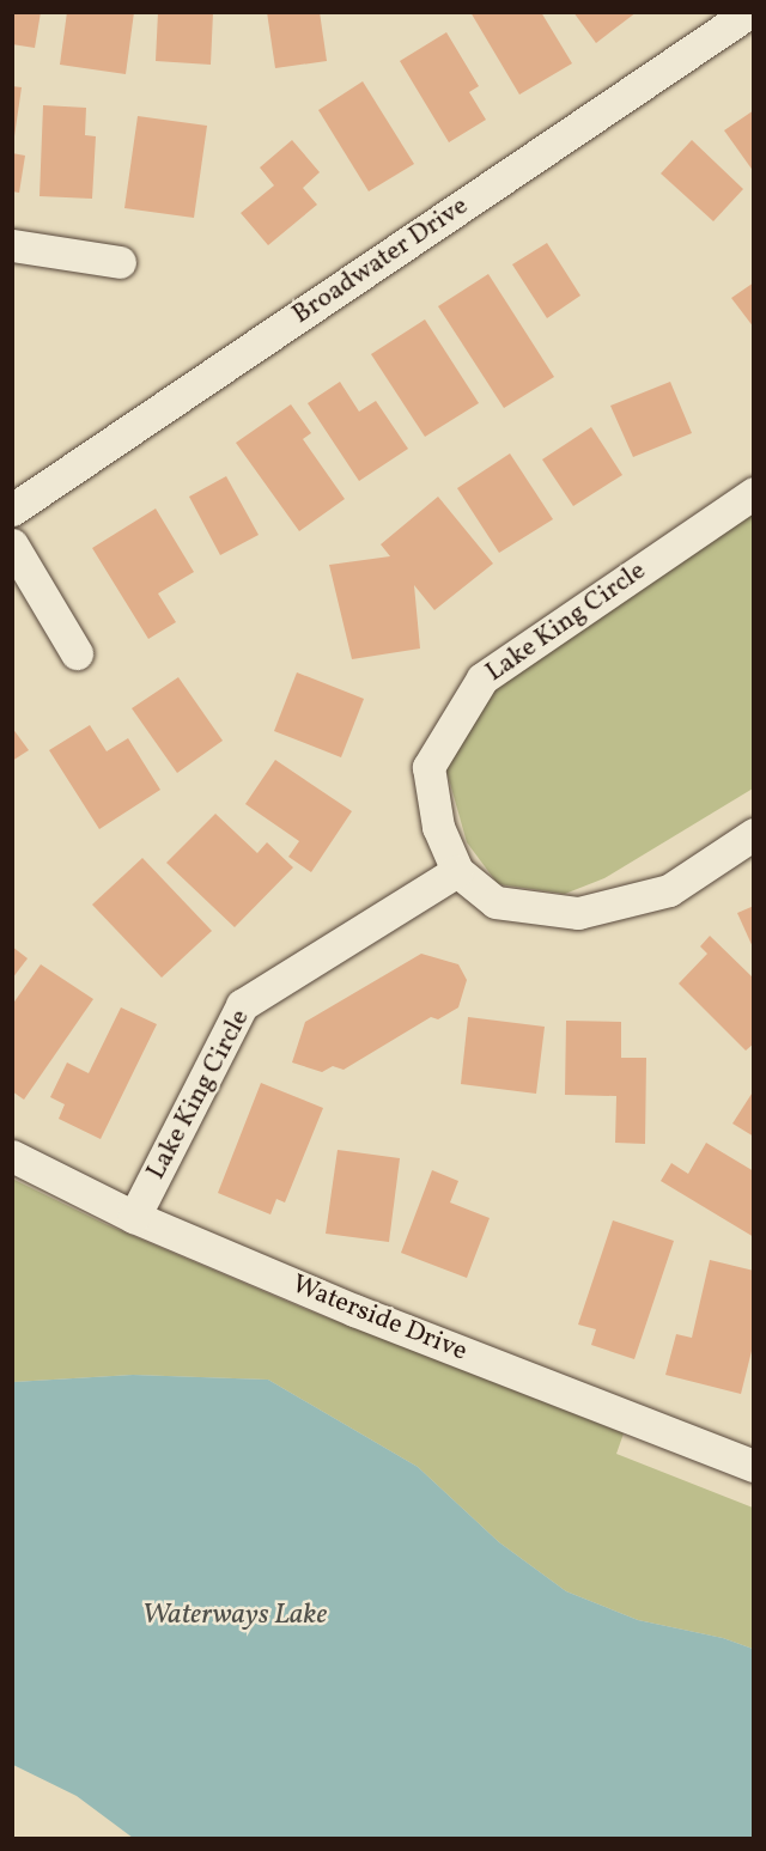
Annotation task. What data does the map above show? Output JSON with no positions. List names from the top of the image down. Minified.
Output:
{"streets":{"street":["Broadwater Drive","Lake King Circle","Waterside Drive"]},"crossings":[["Lake King Circle","Waterside Drive"]],"water":["Waterways Lake"]}
